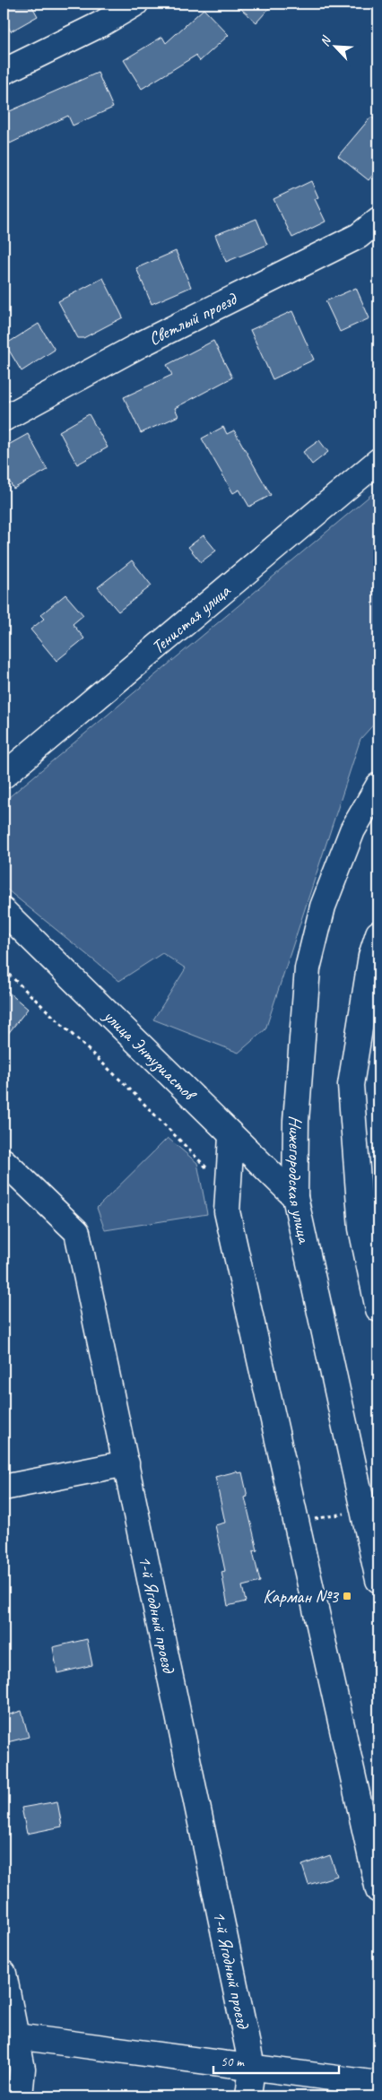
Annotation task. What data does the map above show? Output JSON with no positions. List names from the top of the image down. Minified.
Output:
{"streets":{"street":["Светлый проезд","Тенистая улица","улица Энтузиастов","Нижегородская улица","1-й Ягодный проезд"]},"crossings":[["улица Энтузиастов","Нижегородская улица"]],"places":{"transit":["Карман №3"]},"scale_bar":"50 m","north":"top left"}
